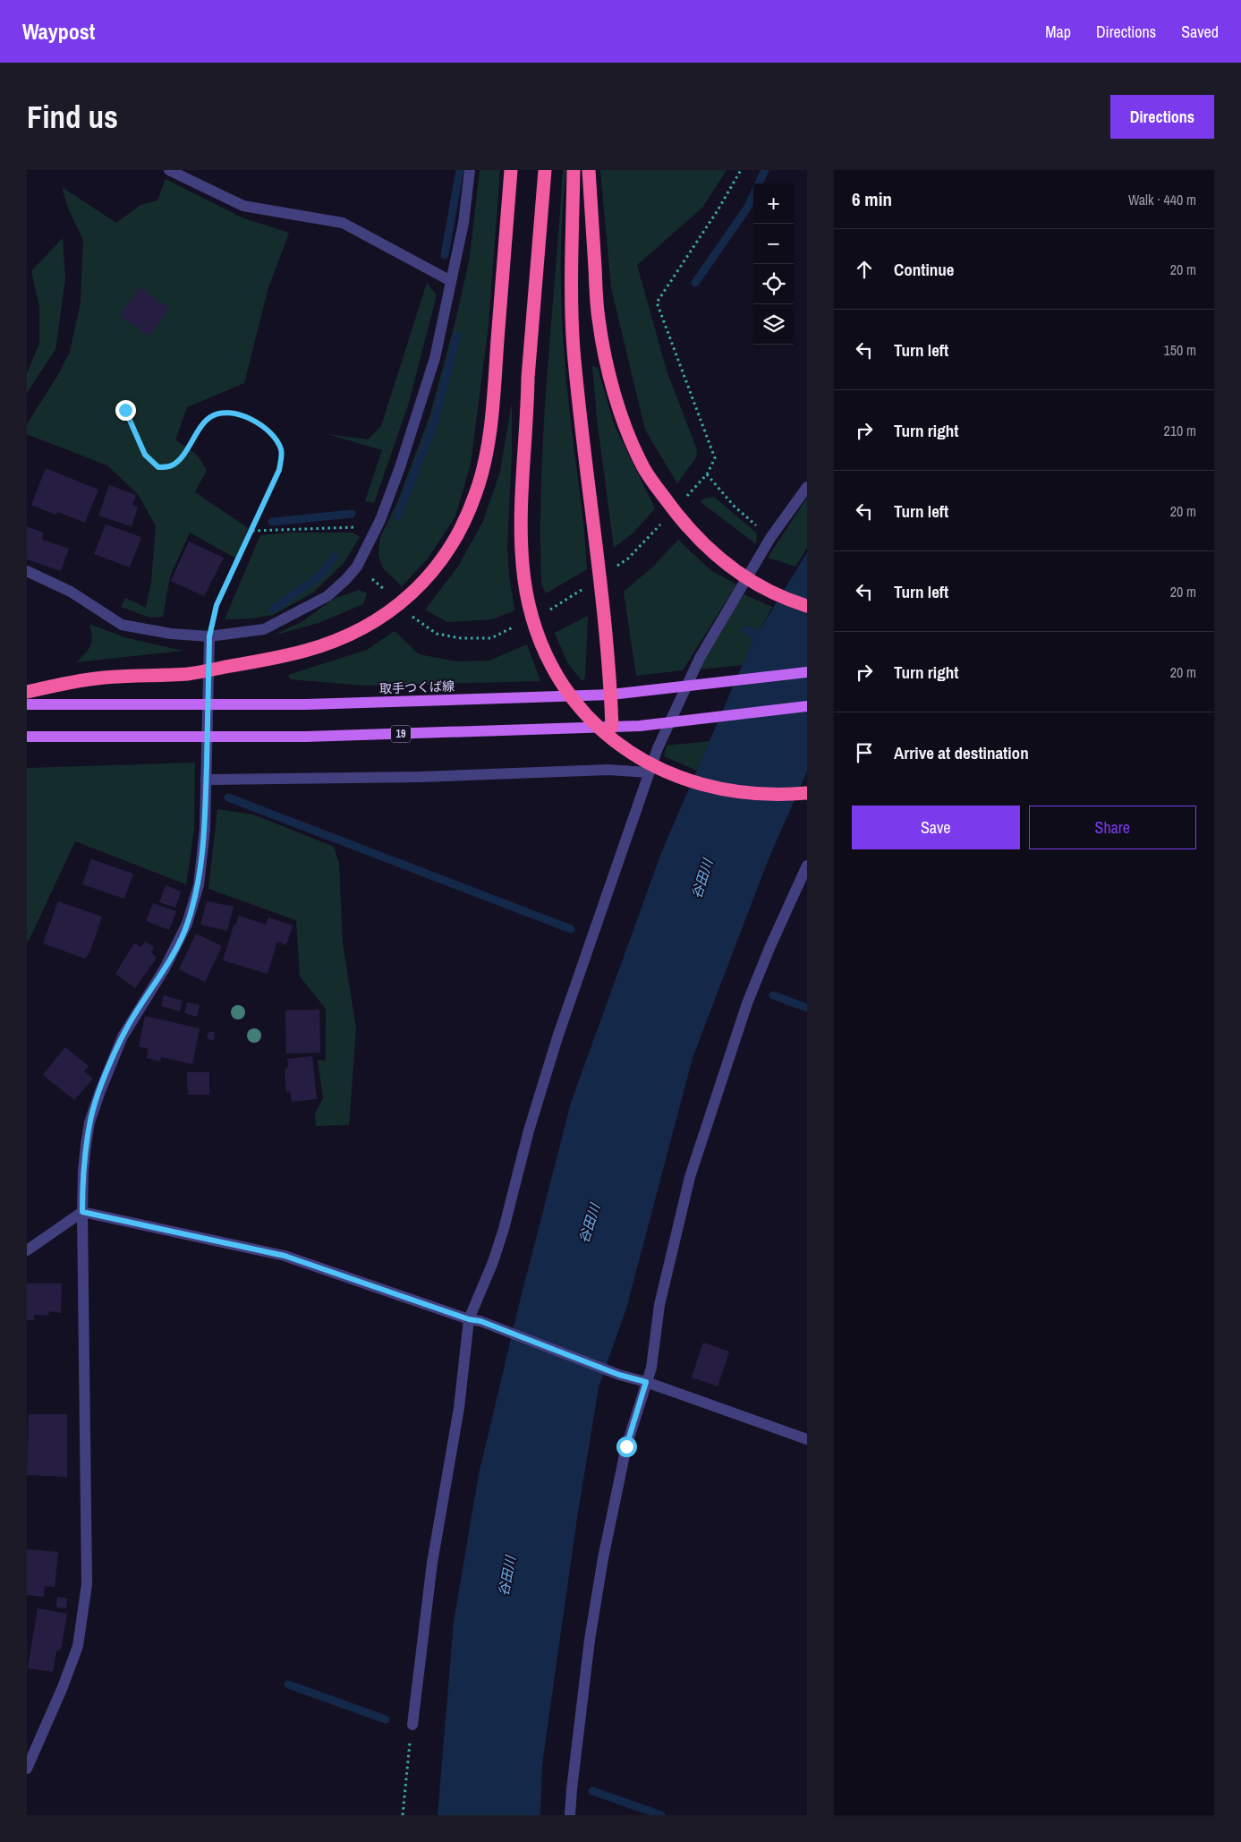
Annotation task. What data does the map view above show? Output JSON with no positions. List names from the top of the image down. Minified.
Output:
{"streets":{"main road":["取手つくば線","19"]},"water":["谷田川"],"page":{"header":"Waypost","nav":["Map","Directions","Saved"],"buttons":["Directions",["Save","Share"]],"title":"Find us","heading":["6 min","Walk · 440 m"],"map_buttons":["+","−"],"list":[["Continue","20 m"],["Turn left","150 m"],["Turn right","210 m"],["Turn left","20 m"],["Turn left","20 m"],["Turn right","20 m"],"Arrive at destination"]}}
